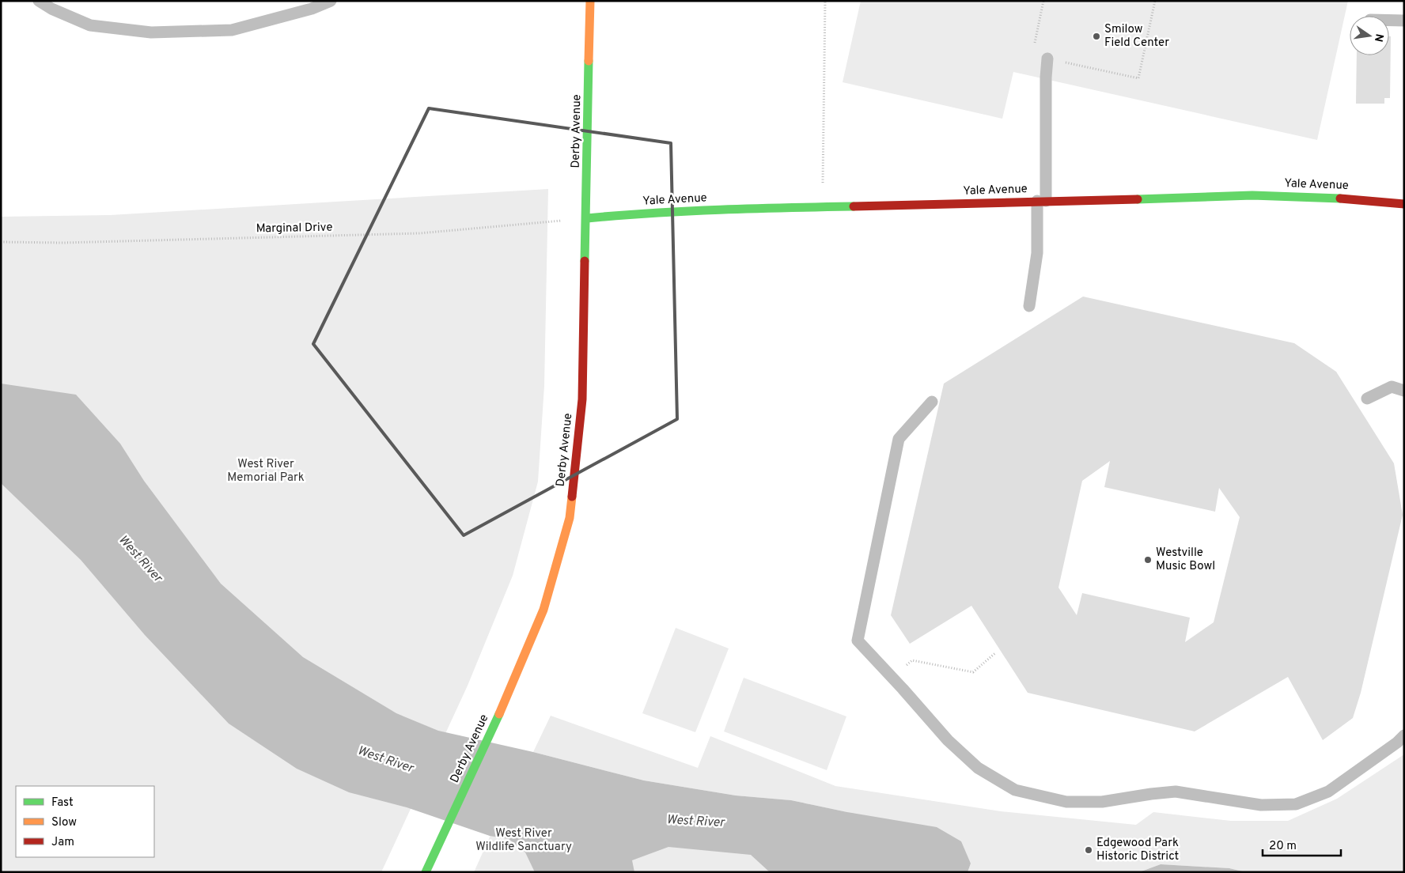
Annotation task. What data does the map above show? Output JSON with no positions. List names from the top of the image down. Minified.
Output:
{"streets":{"main road":["Derby Avenue","Yale Avenue"],"path":["Marginal Drive"]},"crossings":[["Derby Avenue","Yale Avenue"],["Derby Avenue","Marginal Drive"],["Yale Avenue","Marginal Drive"]],"water":["West River"],"parks":["West River Memorial Park","West River Wildlife Sanctuary"],"places":["Smilow Field Center","Westville Music Bowl","Edgewood Park Historic District"],"legend":["Fast","Slow","Jam"],"scale_bar":"20 m","north":"right"}
